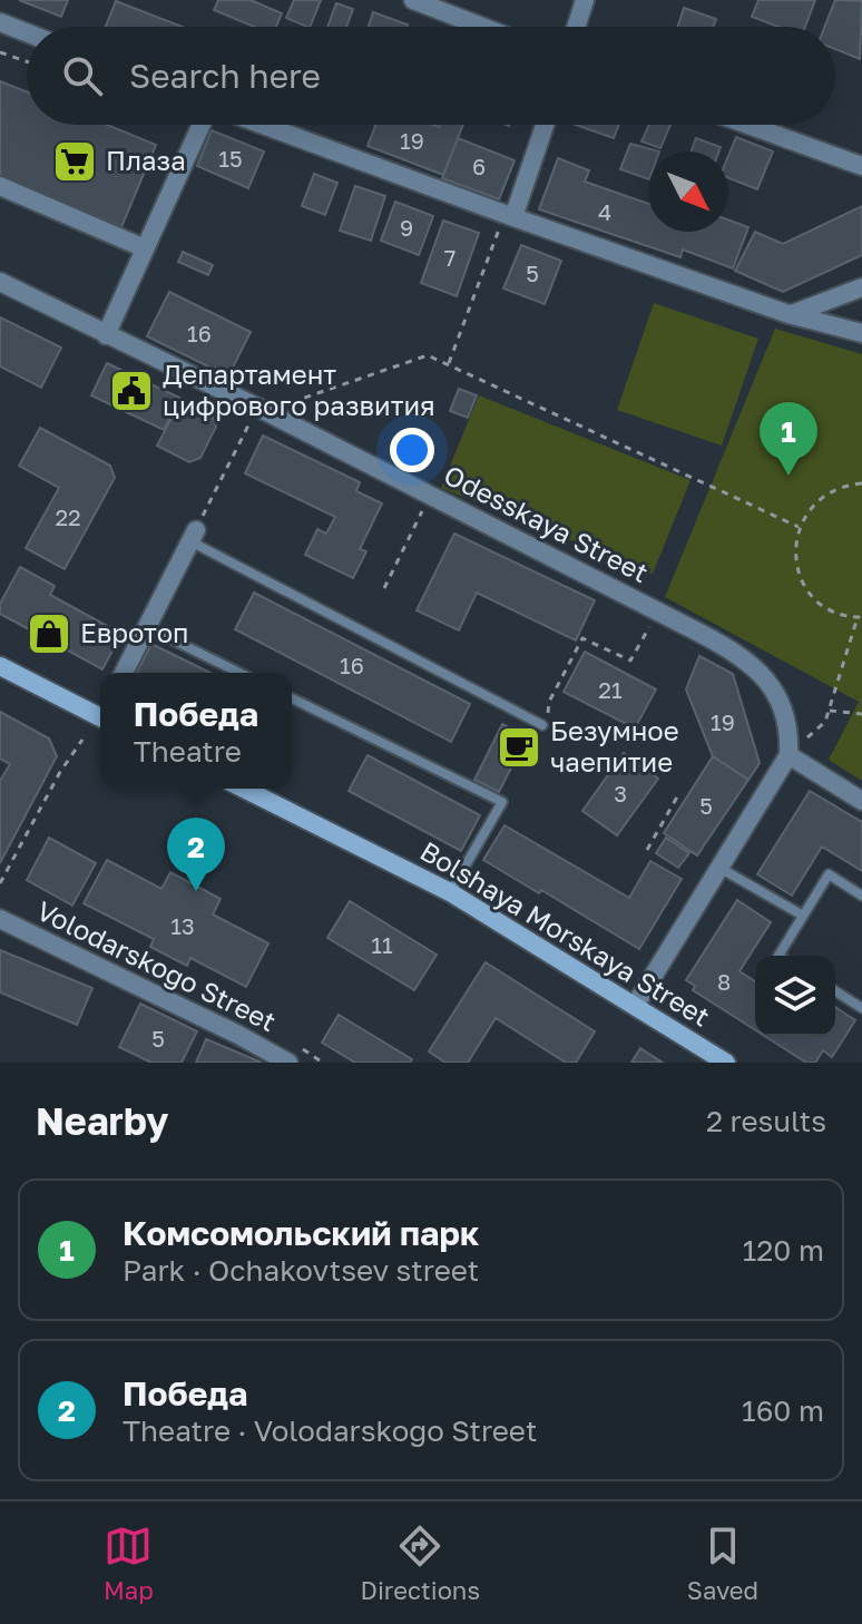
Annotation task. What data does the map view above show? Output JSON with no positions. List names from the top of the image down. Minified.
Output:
{"streets":{"main road":["Bolshaya Morskaya Street"],"street":["Odesskaya Street","Volodarskogo Street"]},"places":{"supermarket":["Плаза"],"public building":["Департамент цифрового развития"],"shop":["Евротоп"],"cafe":["Безумное чаепитие"]},"house_numbers":["19","15","6","4","9","7","5","16","22","16","21","19","3","5","13","11","8","5"],"north":"bottom right","page":{"search":"Search here","pins":["1","2"],"popup":["Победа","Theatre"],"heading":["Nearby","2 results"],"list":[{"mark":"1","name":"Комсомольский парк","note":"Park · Ochakovtsev street","value":"120 m"},{"mark":"2","name":"Победа","note":"Theatre · Volodarskogo Street","value":"160 m"}],"nav":["Map","Directions","Saved"]}}
